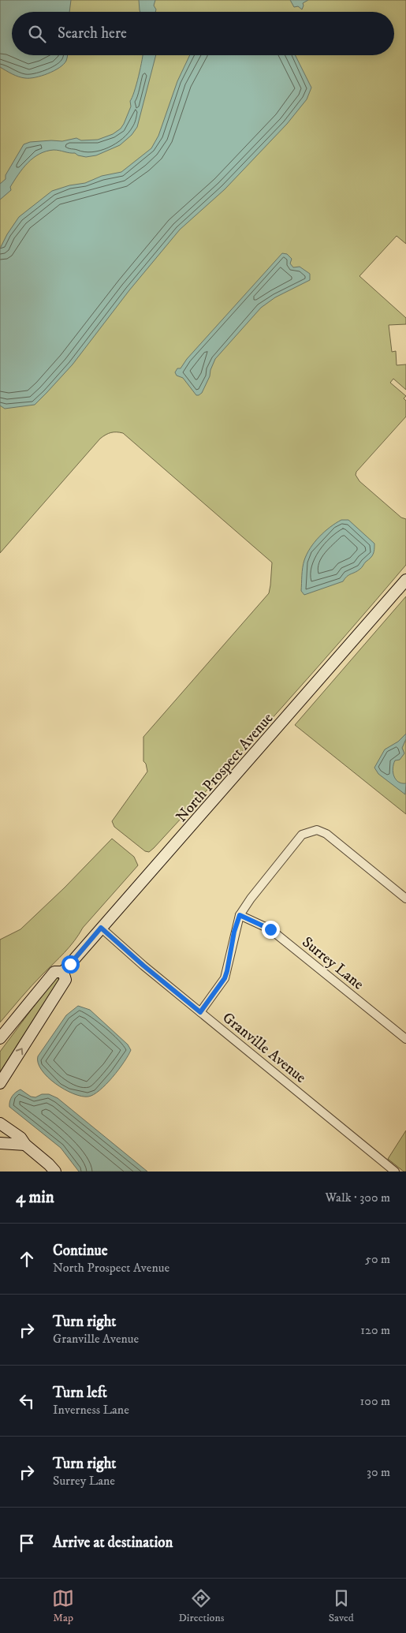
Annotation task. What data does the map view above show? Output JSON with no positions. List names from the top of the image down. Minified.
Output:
{"streets":{"main road":["North Prospect Avenue"],"street":["Surrey Lane","Granville Avenue"]},"crossings":[["North Prospect Avenue","Granville Avenue"]],"page":{"search":"Search here","heading":["4 min","Walk · 300 m"],"list":[["Continue","North Prospect Avenue","50 m"],["Turn right","Granville Avenue","120 m"],["Turn left","Inverness Lane","100 m"],["Turn right","Surrey Lane","30 m"],"Arrive at destination"],"nav":["Map","Directions","Saved"]}}
